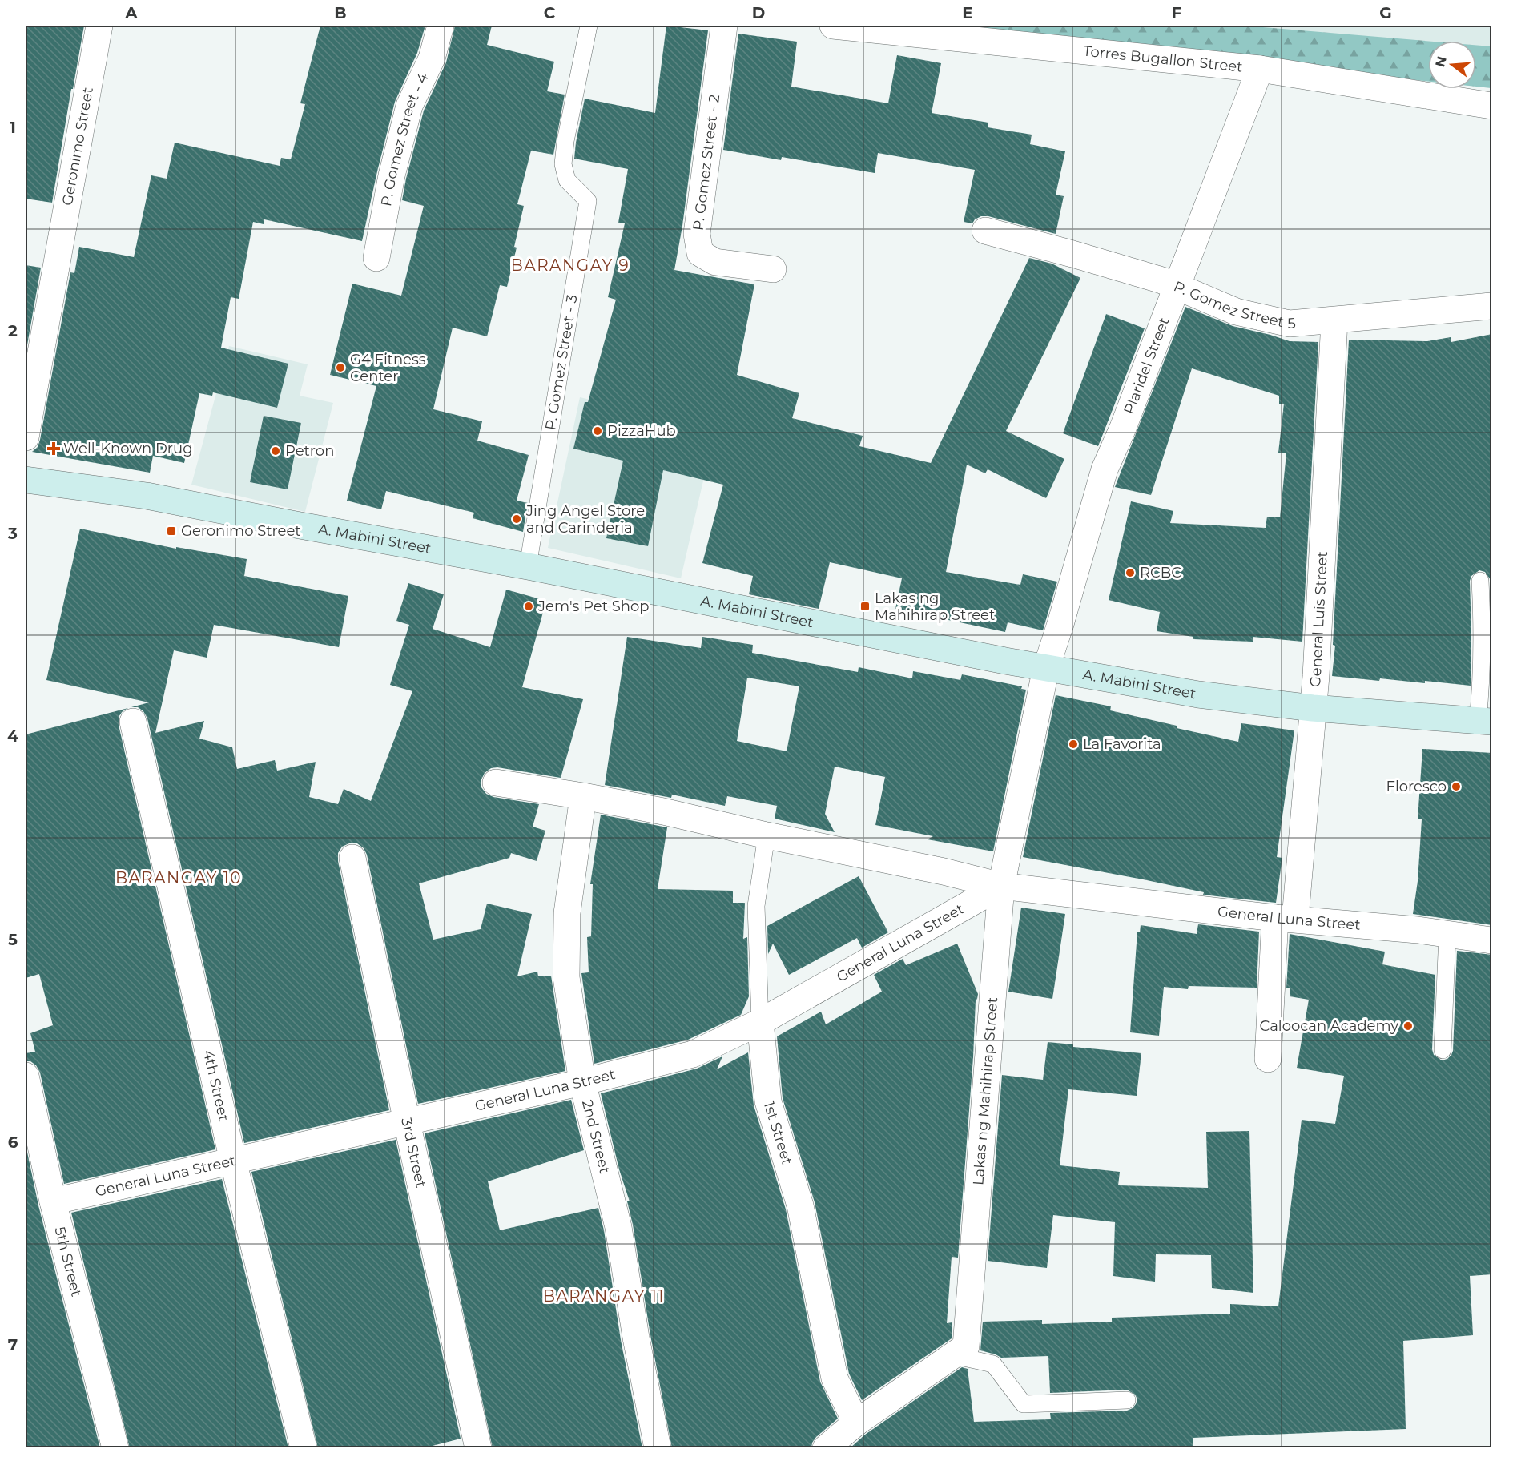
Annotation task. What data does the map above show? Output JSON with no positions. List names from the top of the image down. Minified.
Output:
{"streets":{"main road":["A. Mabini Street"],"street":["Torres Bugallon Street","P. Gomez Street - 4","Geronimo Street","P. Gomez Street - 2","P. Gomez Street 5","Plaridel Street","General Luis Street","General Luna Street","4th Street","Lakas ng Mahihirap Street","1st Street","2nd Street","3rd Street","5th Street"],"lane":["P. Gomez Street - 3"]},"crossings":[["Torres Bugallon Street","Plaridel Street"],["P. Gomez Street 5","Plaridel Street"],["P. Gomez Street 5","General Luis Street"],["P. Gomez Street - 3","A. Mabini Street"],["Plaridel Street","A. Mabini Street"],["Plaridel Street","Lakas ng Mahihirap Street"],["A. Mabini Street","General Luis Street"],["A. Mabini Street","Lakas ng Mahihirap Street"],["General Luis Street","General Luna Street"],["General Luna Street","4th Street"],["General Luna Street","Lakas ng Mahihirap Street"],["General Luna Street","1st Street"],["General Luna Street","2nd Street"],["General Luna Street","3rd Street"],["General Luna Street","5th Street"],["Lakas ng Mahihirap Street","1st Street"]],"districts":["BARANGAY 9","BARANGAY 10","BARANGAY 11"],"places":{"other":["G4 Fitness Center","PizzaHub","Petron","Jing Angel Store and Carinderia","RCBC","Jem's Pet Shop","La Favorita","Floresco","Caloocan Academy"],"health":["Well-Known Drug"],"transit":["Geronimo Street","Lakas ng Mahihirap Street"]},"north":"left","grid":{"columns":["A","B","C","D","E","F","G"],"rows":["1","2","3","4","5","6","7"]}}
